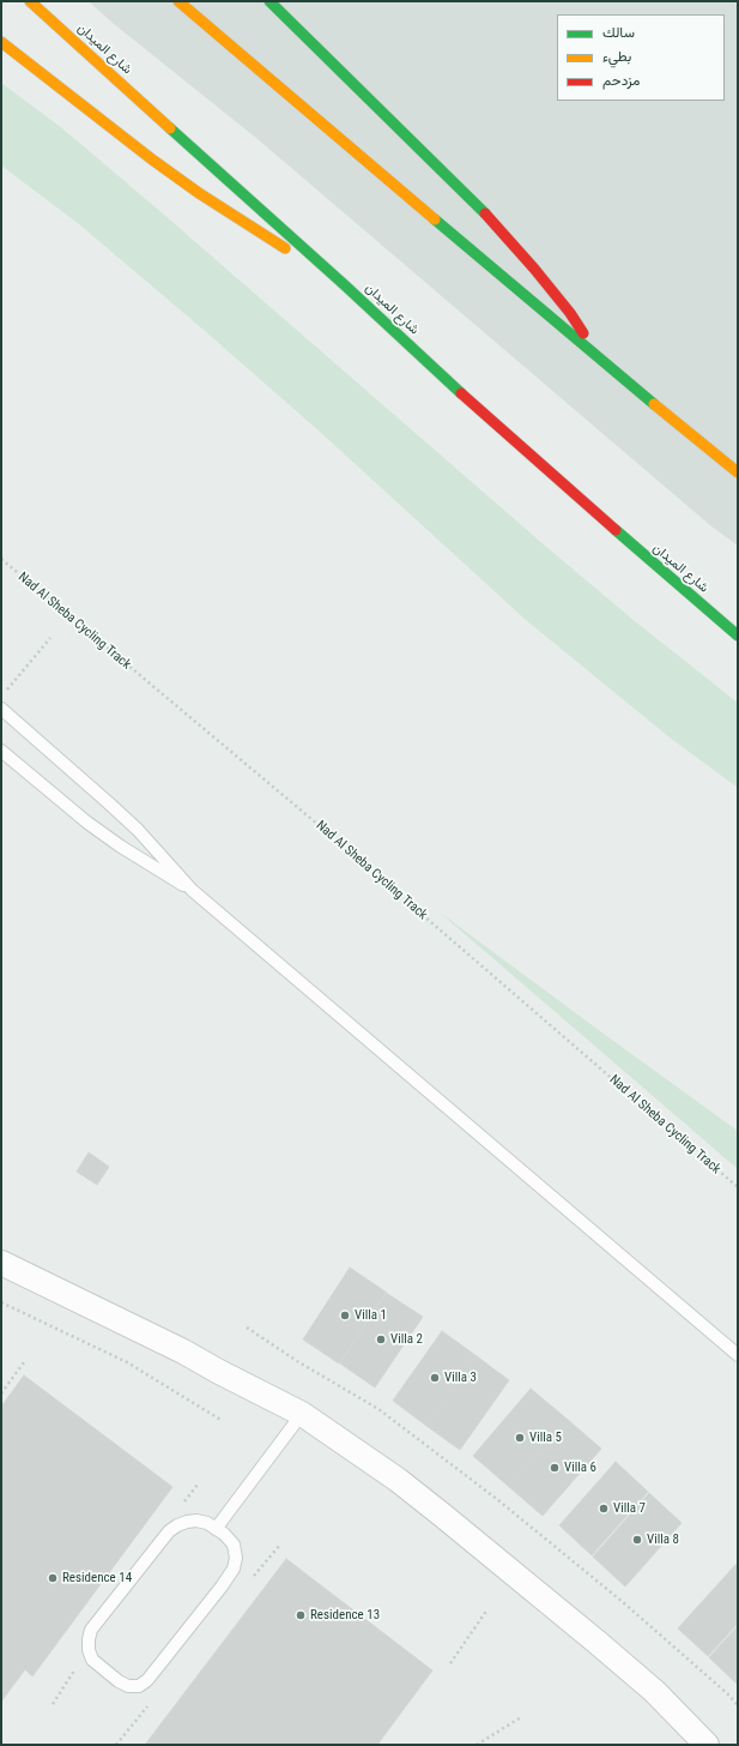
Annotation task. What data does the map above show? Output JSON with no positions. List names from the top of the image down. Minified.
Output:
{"streets":{"main road":["شارع الميدان"],"path":["Nad Al Sheba Cycling Track"]},"places":["Villa 1","Villa 2","Villa 3","Villa 5","Villa 6","Villa 7","Villa 8","Residence 14","Residence 13"],"legend":["سالك","بطيء","مزدحم"]}
